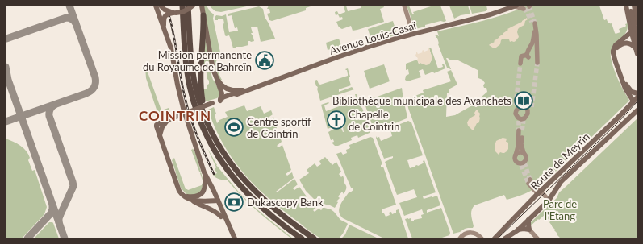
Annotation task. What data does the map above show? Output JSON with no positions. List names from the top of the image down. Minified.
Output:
{"streets":{"main road":["Avenue Louis-Casaï","Route de Meyrin"]},"districts":["COINTRIN"],"parks":["Parc de l'Etang"],"places":{"public building":["Mission permanente du Royaume de Bahreïn"],"library":["Bibliothèque municipale des Avanchets"],"church":["Chapelle de Cointrin"],"sports":["Centre sportif de Cointrin"],"bank":["Dukascopy Bank"]}}
